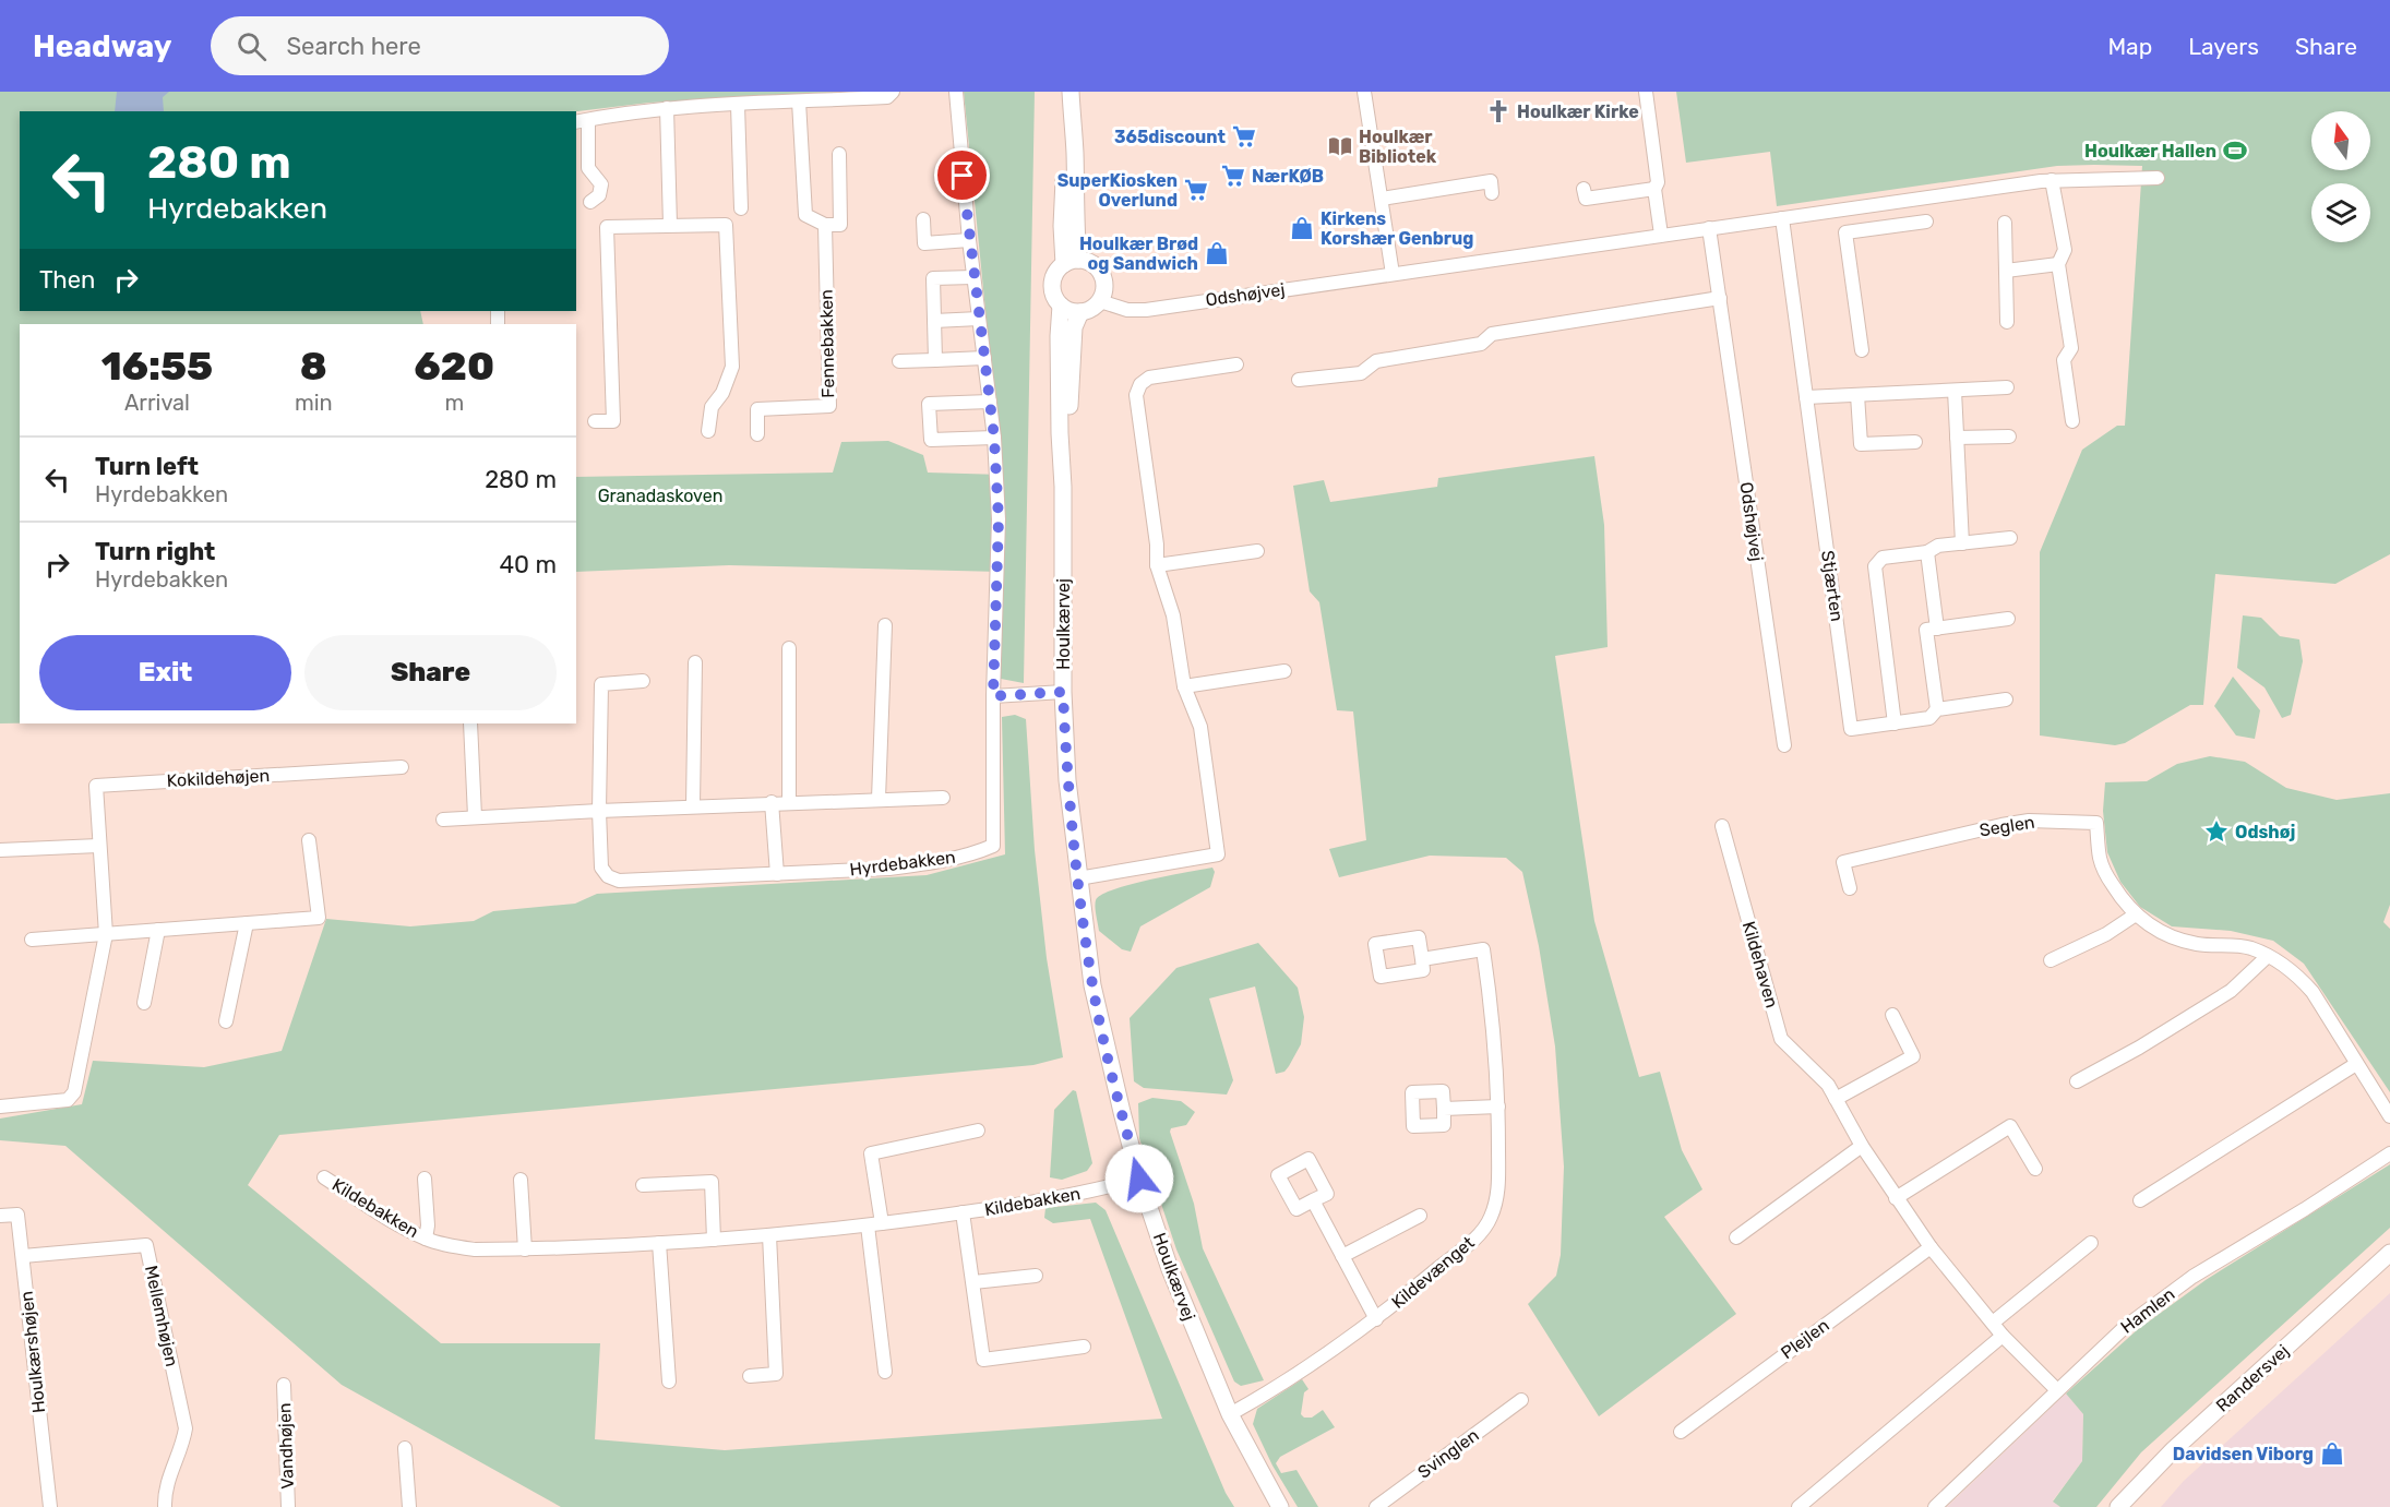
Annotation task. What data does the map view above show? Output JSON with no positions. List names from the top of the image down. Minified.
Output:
{"streets":{"street":["Odshøjvej","Fennebakken","Stjærten","Houlkærvej","Kokildehøjen","Seglen","Hyrdebakken","Kildehaven","Kildebakken","Kildevænget","Hamlen","Mellemhøjen","Plejlen","Houlkærshøjen","Randersvej","Vandhøjen","Svinglen"]},"crossings":[["Odshøjvej","Stjærten"],["Odshøjvej","Houlkærvej"],["Houlkærvej","Kildebakken"],["Houlkærvej","Kildevænget"],["Mellemhøjen","Houlkærshøjen"]],"parks":["Granadaskoven"],"places":{"church":["Houlkær Kirke"],"supermarket":["365discount","NærKØB","SuperKiosken Overlund"],"library":["Houlkær Bibliotek"],"sports":["Houlkær Hallen"],"shop":["Kirkens Korshær Genbrug","Houlkær Brød og Sandwich","Davidsen Viborg"],"place":["Odshøj"]},"north":"top","page":{"header":"Headway","search":"Search here","nav":["Map","Layers","Share"],"turn":["280 m","Hyrdebakken"],"then":"Then","eta":["16:55","Arrival","8","min","620","m"],"list":[{"name":"Turn left","note":"Hyrdebakken","value":"280 m"},{"name":"Turn right","note":"Hyrdebakken","value":"40 m"}],"buttons":["Exit","Share"]}}
